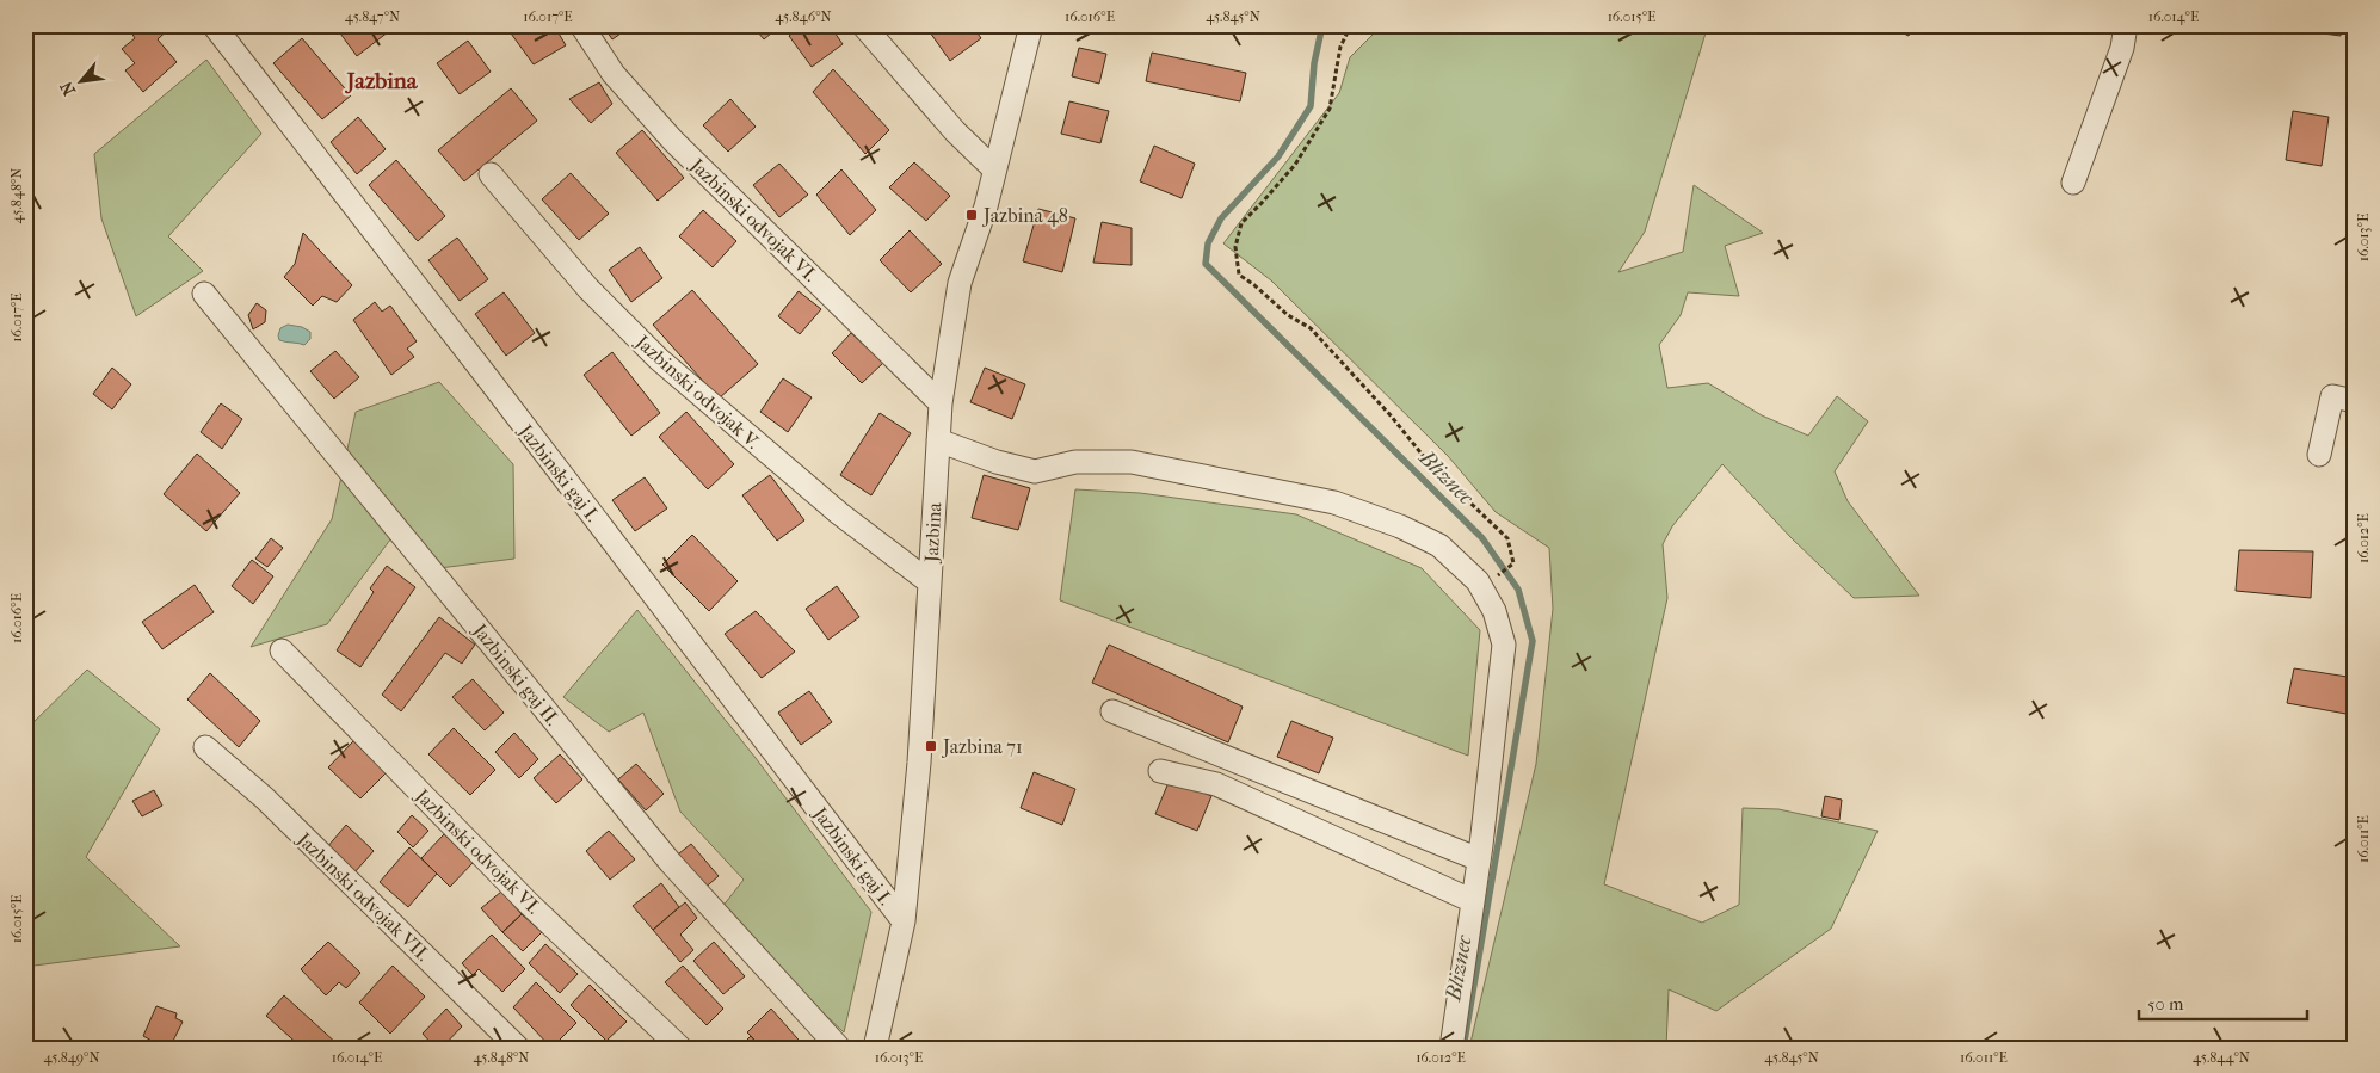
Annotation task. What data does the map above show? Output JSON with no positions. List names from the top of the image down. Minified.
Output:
{"streets":{"street":["Jazbinski odvojak VI.","Jazbinski odvojak V.","Jazbinski gaj I.","Jazbina","Jazbinski gaj II.","Jazbinski odvojak VII."]},"crossings":[["Jazbinski odvojak VI.","Jazbina"],["Jazbinski odvojak V.","Jazbina"],["Jazbinski gaj I.","Jazbina"]],"districts":["Jazbina"],"water":["Bliznec"],"places":{"transit":["Jazbina 48","Jazbina 71"]},"scale_bar":"50 m","north":"bottom left","coordinates":["45.847°N","16.017°E","45.846°N","16.016°E","45.845°N","16.015°E","16.014°E","45.848°N","16.013°E","16.012°E","16.011°E","45.849°N","45.844°N"]}
